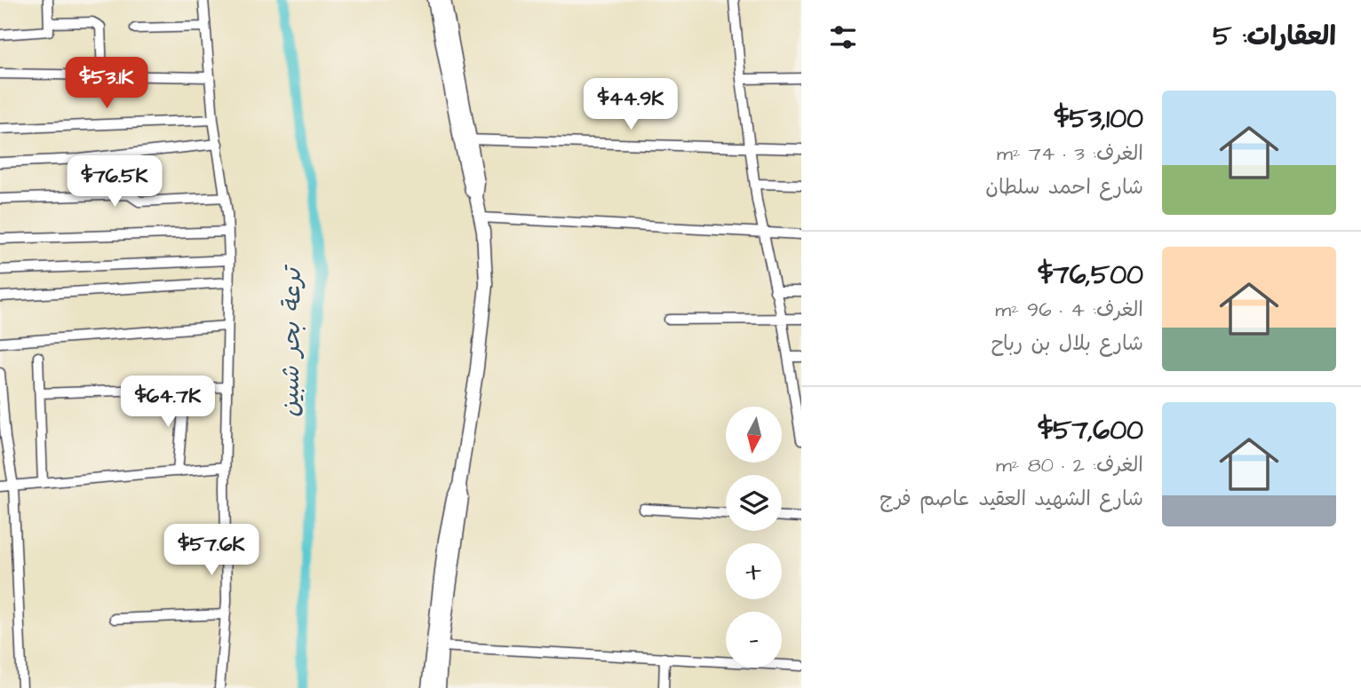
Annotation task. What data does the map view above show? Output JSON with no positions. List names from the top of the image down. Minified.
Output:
{"water":["ترعة بحر شبين"],"north":"bottom","page":{"heading":"العقارات: 5","price":["$53.1K","$44.9K","$76.5K","$64.7K","$57.6K"],"list":[{"name":"$53,100","note":"الغرف: 3 · 74 m² · شارع احمد سلطان"},{"name":"$76,500","note":"الغرف: 4 · 96 m² · شارع بلال بن رباح"},{"name":"$57,600","note":"الغرف: 2 · 80 m² · شارع الشهيد العقيد عاصم فرج"}],"map_buttons":["+","−"]}}
